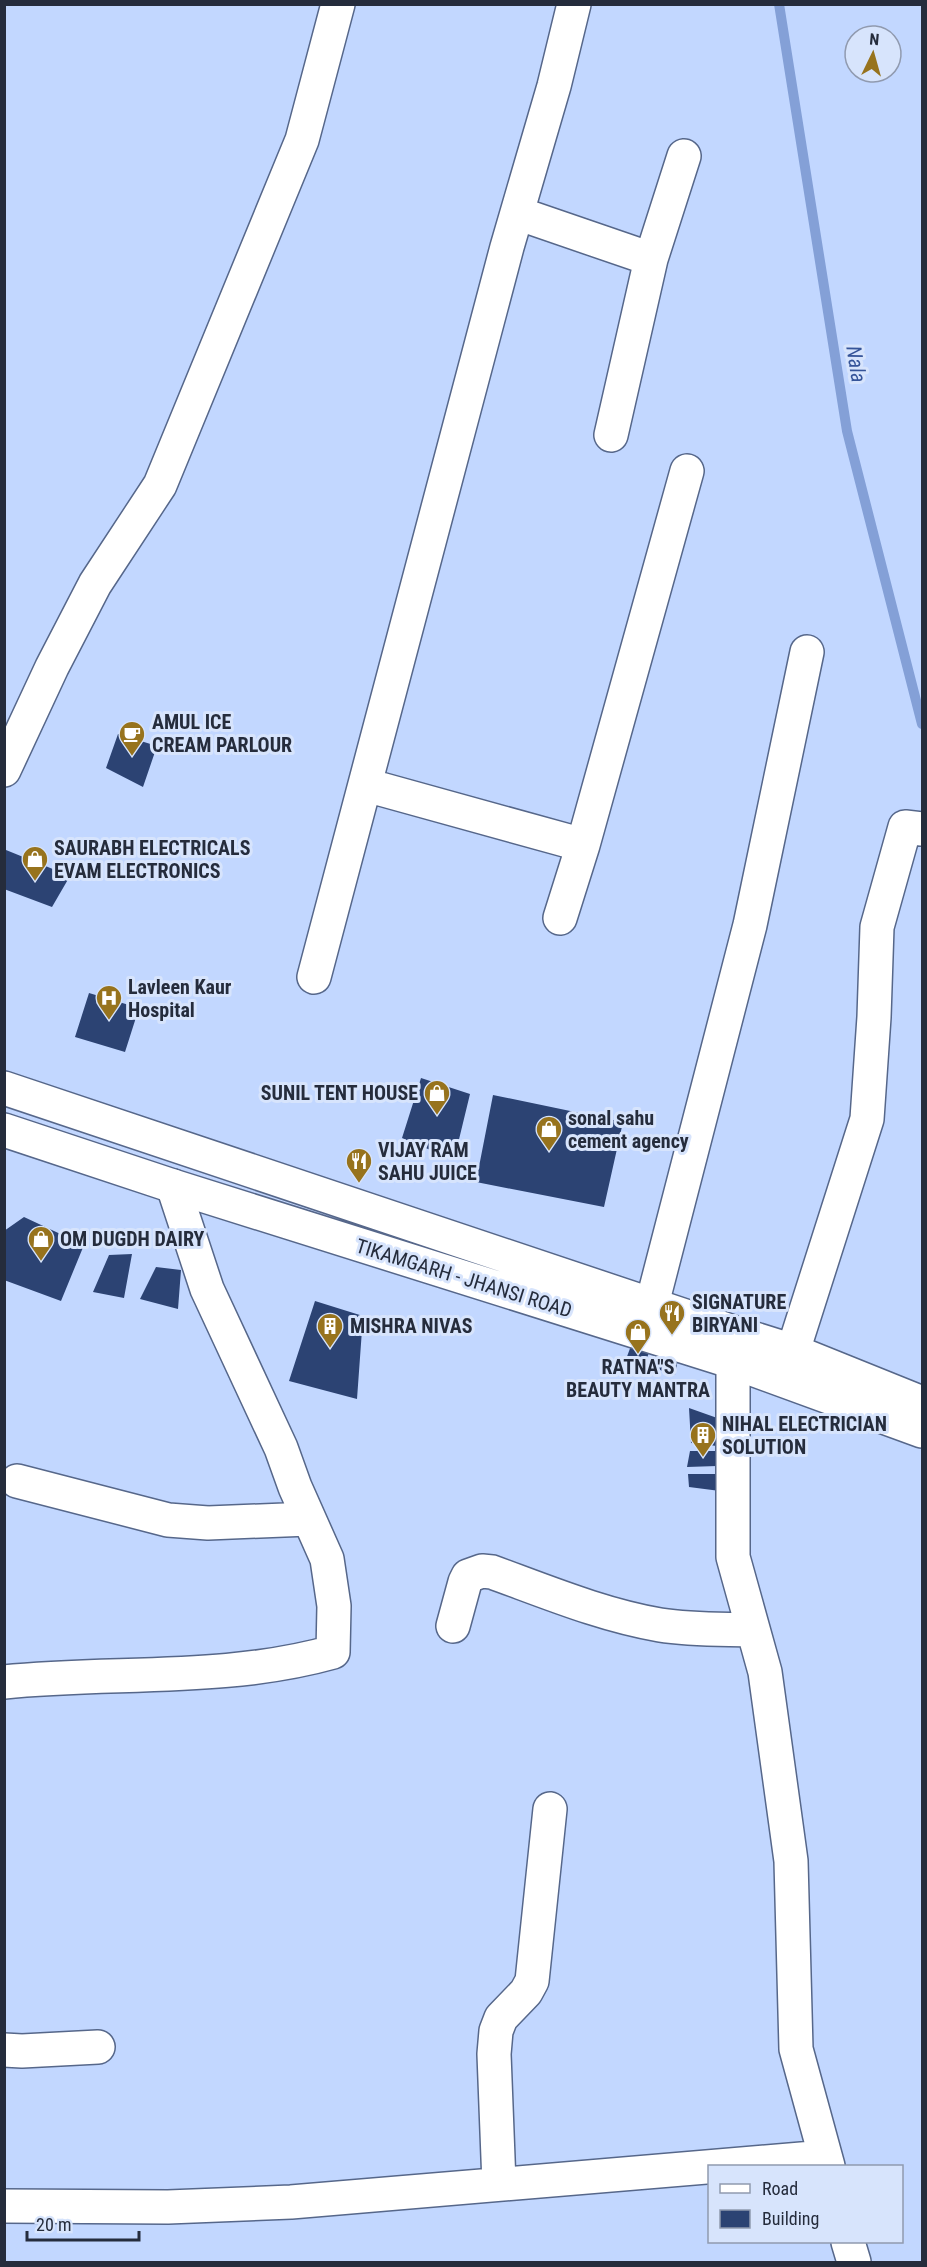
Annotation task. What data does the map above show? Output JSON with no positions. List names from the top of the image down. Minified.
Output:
{"streets":{"street":["TIKAMGARH - JHANSI ROAD"]},"water":["Nala"],"places":{"cafe":["AMUL ICE CREAM PARLOUR"],"shop":["SAURABH ELECTRICALS EVAM ELECTRONICS","SUNIL TENT HOUSE","sonal sahu cement agency","OM DUGDH DAIRY","RATNA\"S BEAUTY MANTRA"],"hospital":["Lavleen Kaur Hospital"],"restaurant":["VIJAY RAM SAHU JUICE","SIGNATURE BIRYANI"],"building":["MISHRA NIVAS","NIHAL ELECTRICIAN SOLUTION"]},"legend":["Road","Building"],"scale_bar":"20 m","north":"top"}
